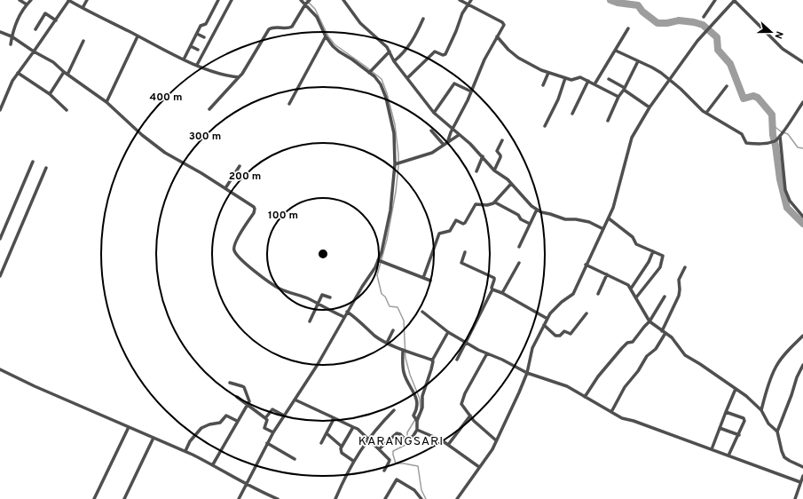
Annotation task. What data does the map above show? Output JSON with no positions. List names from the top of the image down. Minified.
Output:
{"districts":["KARANGSARI"],"north":"right","rings":["400 m","300 m","200 m","100 m"]}
